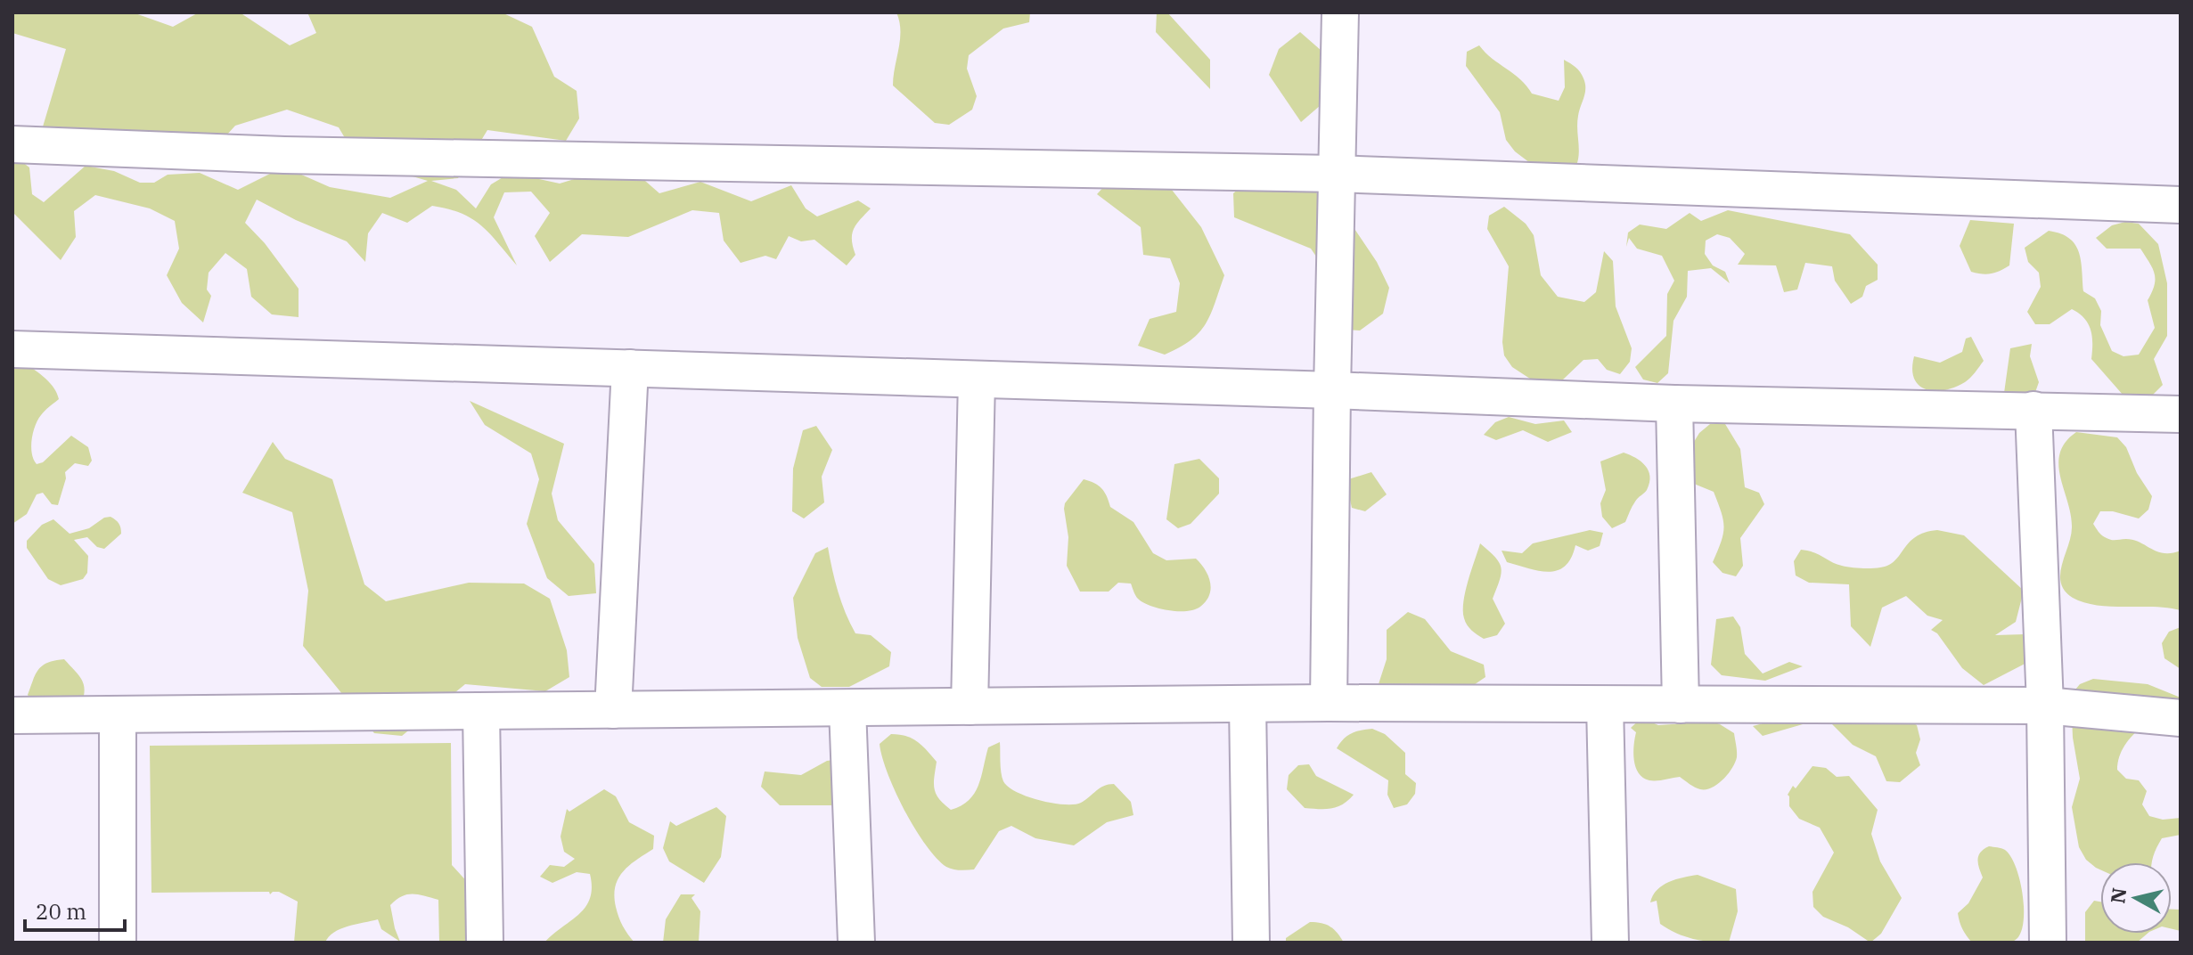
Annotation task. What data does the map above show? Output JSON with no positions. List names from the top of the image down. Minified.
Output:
{"scale_bar":"20 m","north":"left"}
